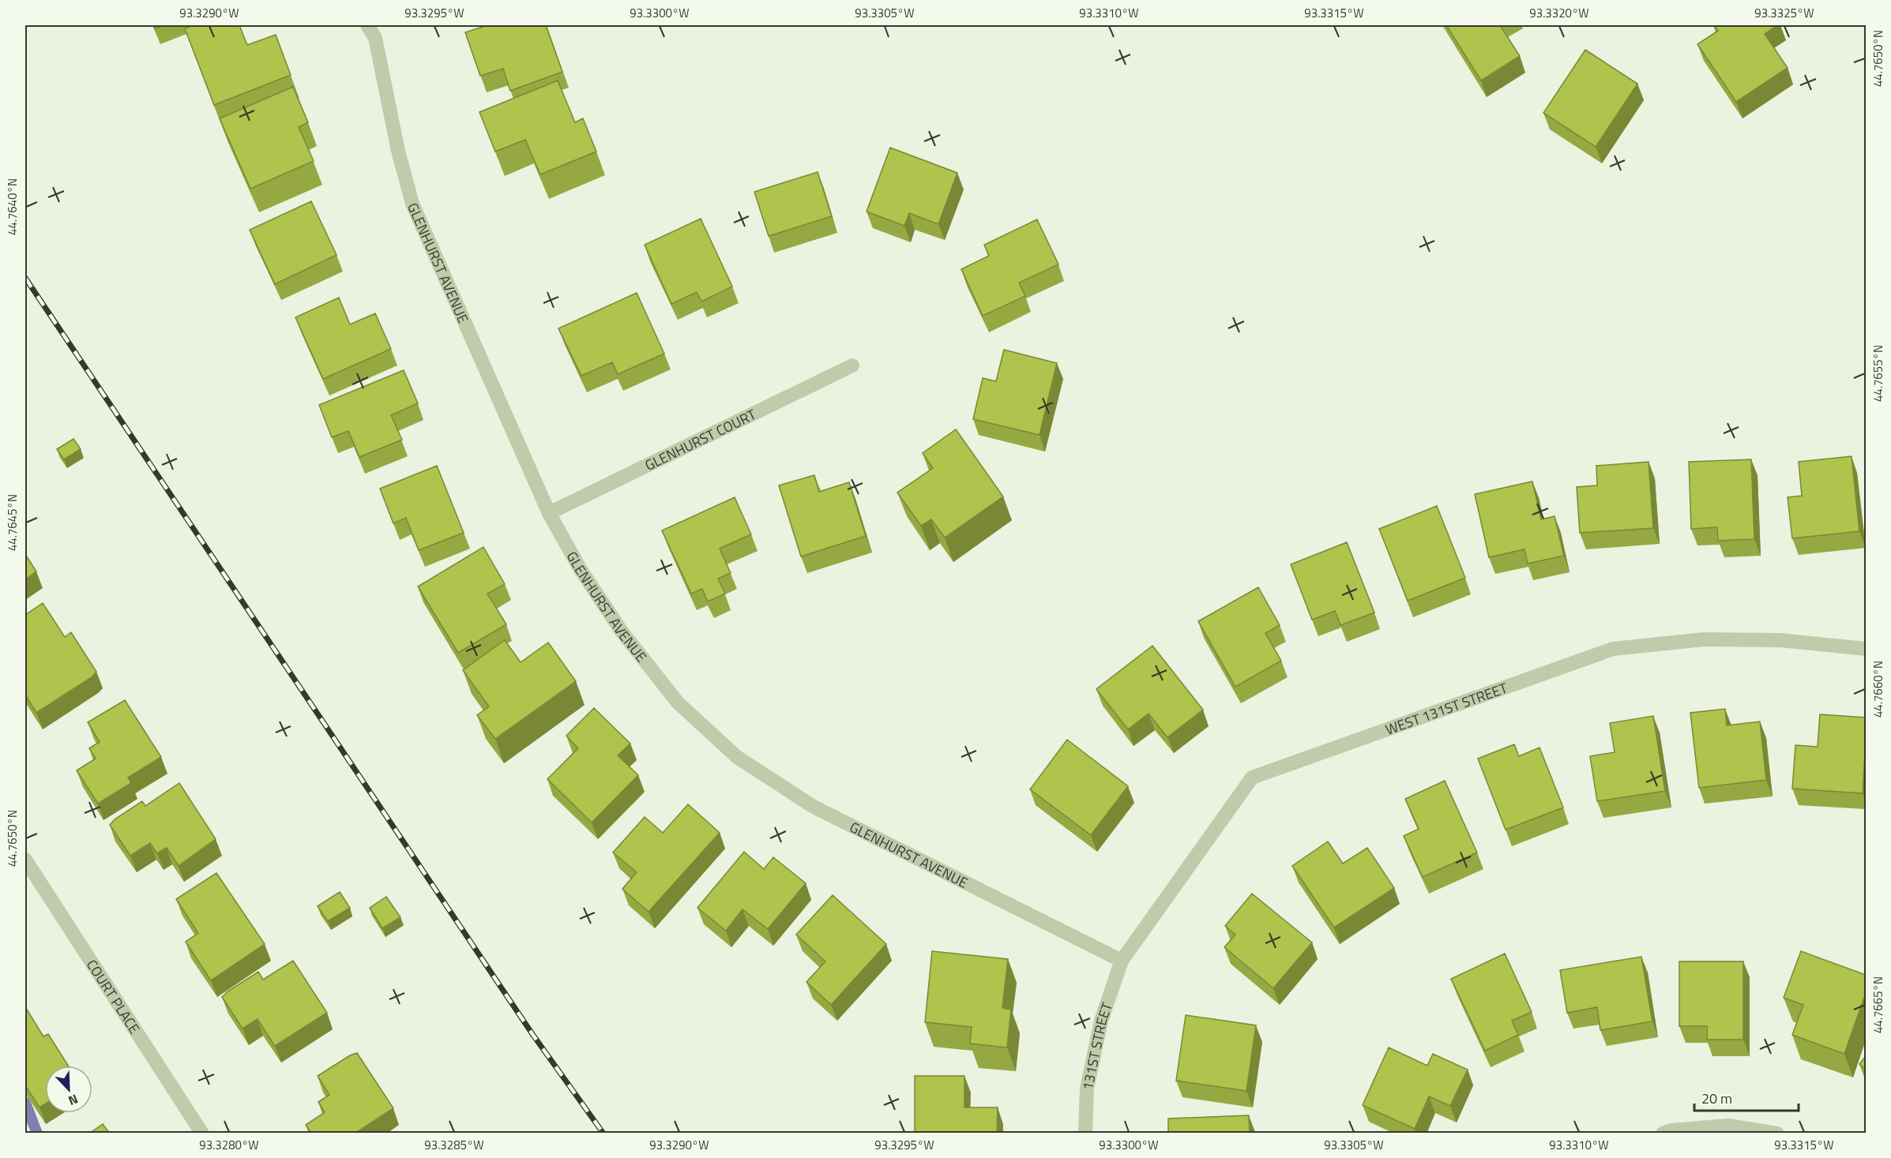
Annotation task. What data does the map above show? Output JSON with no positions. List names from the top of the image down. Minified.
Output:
{"streets":{"street":["GLENHURST AVENUE","GLENHURST COURT","WEST 131ST STREET","COURT PLACE","131ST STREET"]},"crossings":[["GLENHURST AVENUE","GLENHURST COURT"],["GLENHURST AVENUE","WEST 131ST STREET"],["GLENHURST AVENUE","131ST STREET"],["WEST 131ST STREET","131ST STREET"]],"scale_bar":"20 m","north":"bottom right","coordinates":["93.3290°W","93.3295°W","93.3300°W","93.3305°W","93.3310°W","93.3315°W","93.3320°W","93.3325°W","44.7650°N","44.7640°N","44.7655°N","44.7645°N","44.7660°N","44.7665°N","93.3280°W","93.3285°W"]}
